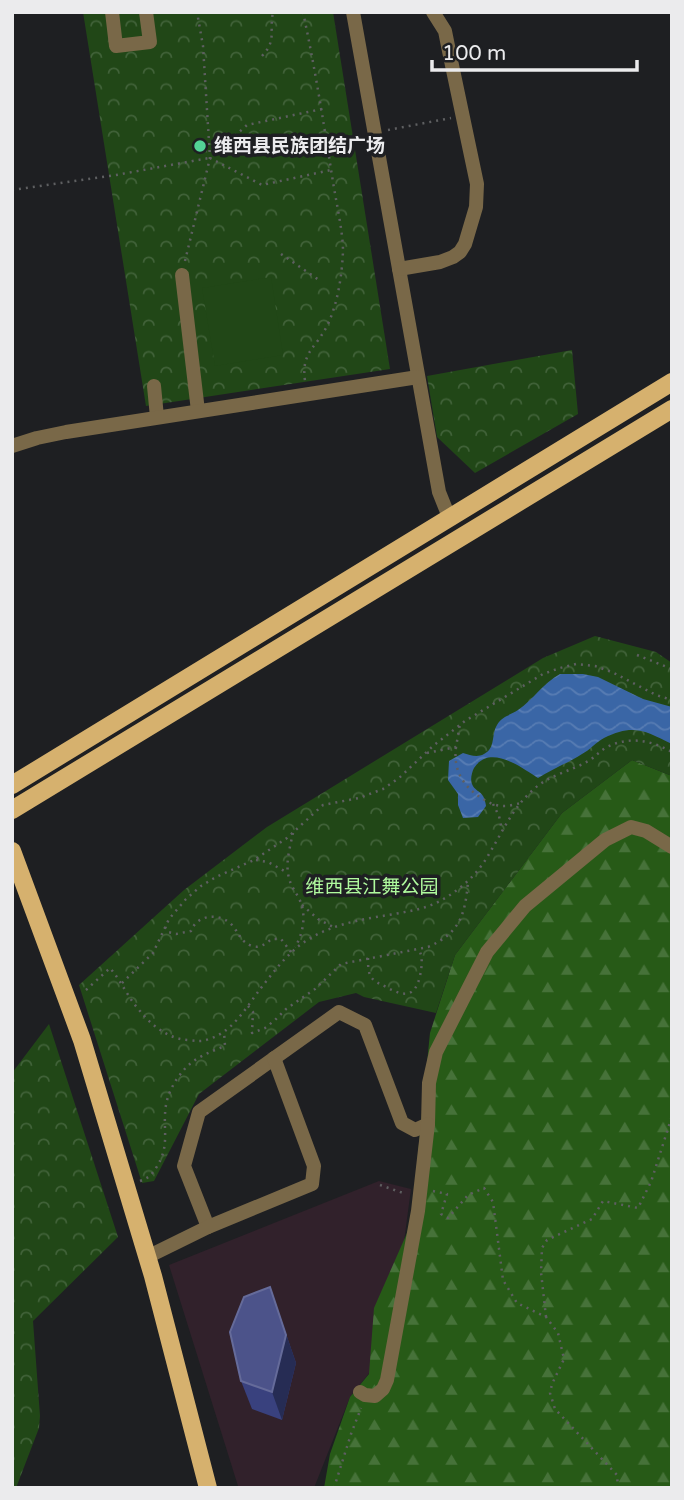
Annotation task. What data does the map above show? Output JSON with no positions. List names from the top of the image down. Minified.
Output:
{"parks":["维西县江舞公园"],"places":["维西县民族团结广场"],"scale_bar":"100 m"}
